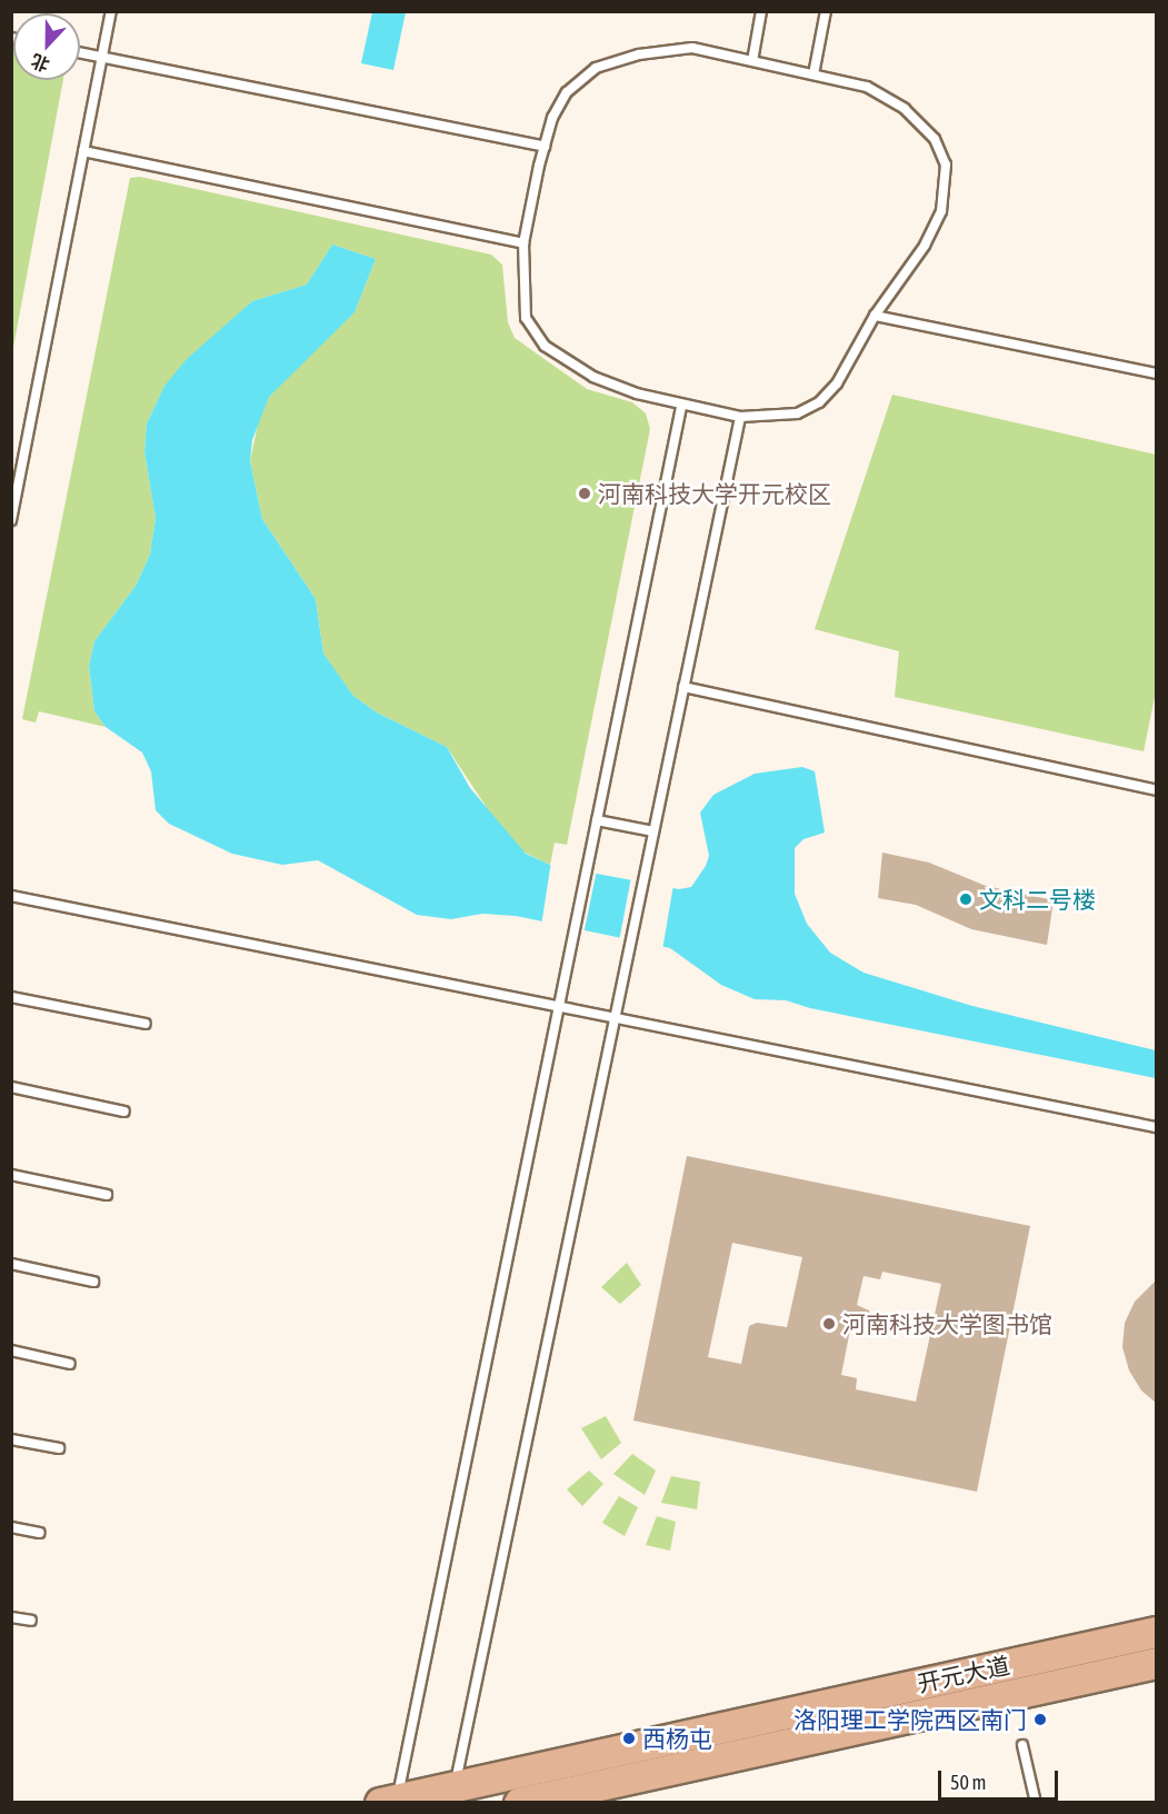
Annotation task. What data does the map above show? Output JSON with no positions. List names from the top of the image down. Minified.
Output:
{"streets":{"main road":["开元大道"]},"places":["河南科技大学开元校区","文科二号楼","河南科技大学图书馆","洛阳理工学院西区南门","西杨屯"],"scale_bar":"50 m","north":"bottom"}
